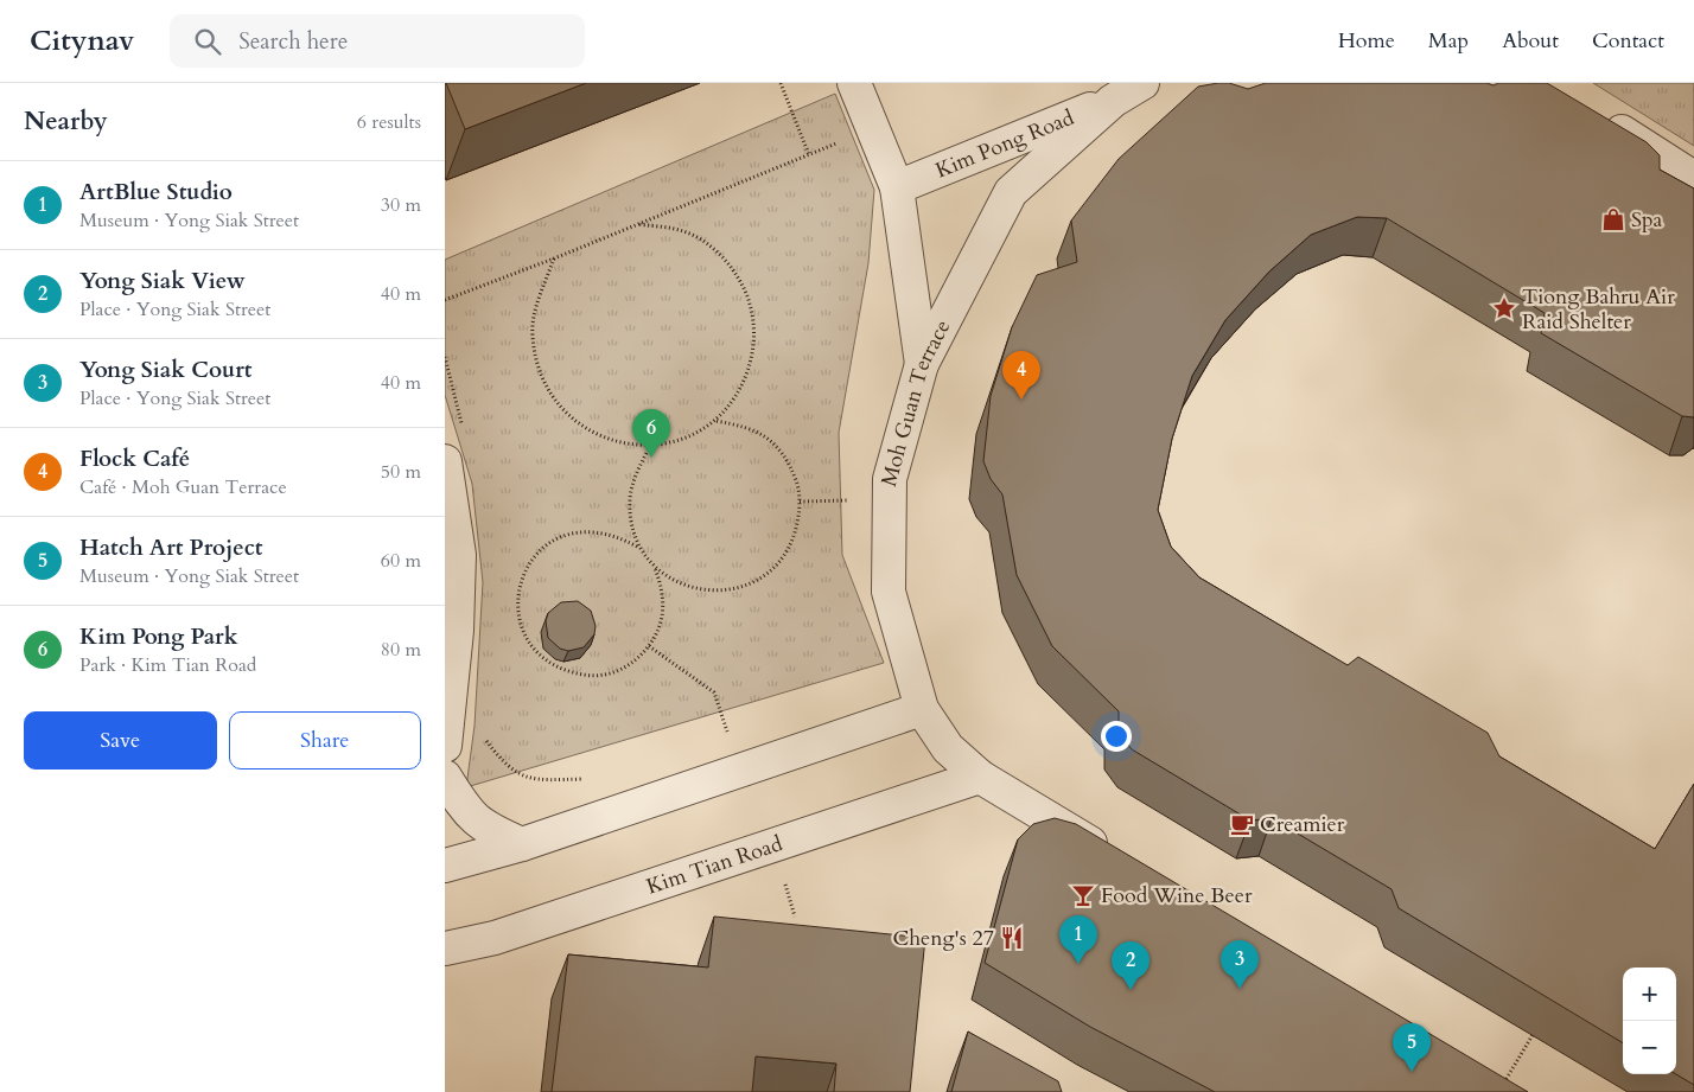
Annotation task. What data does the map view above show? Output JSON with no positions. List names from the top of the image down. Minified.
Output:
{"streets":{"street":["Kim Pong Road","Moh Guan Terrace","Kim Tian Road"]},"crossings":[["Kim Pong Road","Moh Guan Terrace"],["Moh Guan Terrace","Kim Tian Road"]],"places":{"shop":["Spa"],"place":["Tiong Bahru Air Raid Shelter"],"cafe":["Creamier"],"bar":["Food Wine Beer"],"restaurant":["Cheng's 27"]},"page":{"header":"Citynav","search":"Search here","nav":["Home","Map","About","Contact"],"heading":["Nearby","6 results"],"list":[{"mark":"1","name":"ArtBlue Studio","note":"Museum · Yong Siak Street","value":"30 m"},{"mark":"2","name":"Yong Siak View","note":"Place · Yong Siak Street","value":"40 m"},{"mark":"3","name":"Yong Siak Court","note":"Place · Yong Siak Street","value":"40 m"},{"mark":"4","name":"Flock Café","note":"Café · Moh Guan Terrace","value":"50 m"},{"mark":"5","name":"Hatch Art Project","note":"Museum · Yong Siak Street","value":"60 m"},{"mark":"6","name":"Kim Pong Park","note":"Park · Kim Tian Road","value":"80 m"}],"pins":["4","6","1","3","2","5"],"buttons":["Save","Share"],"map_buttons":["+","−"]}}
